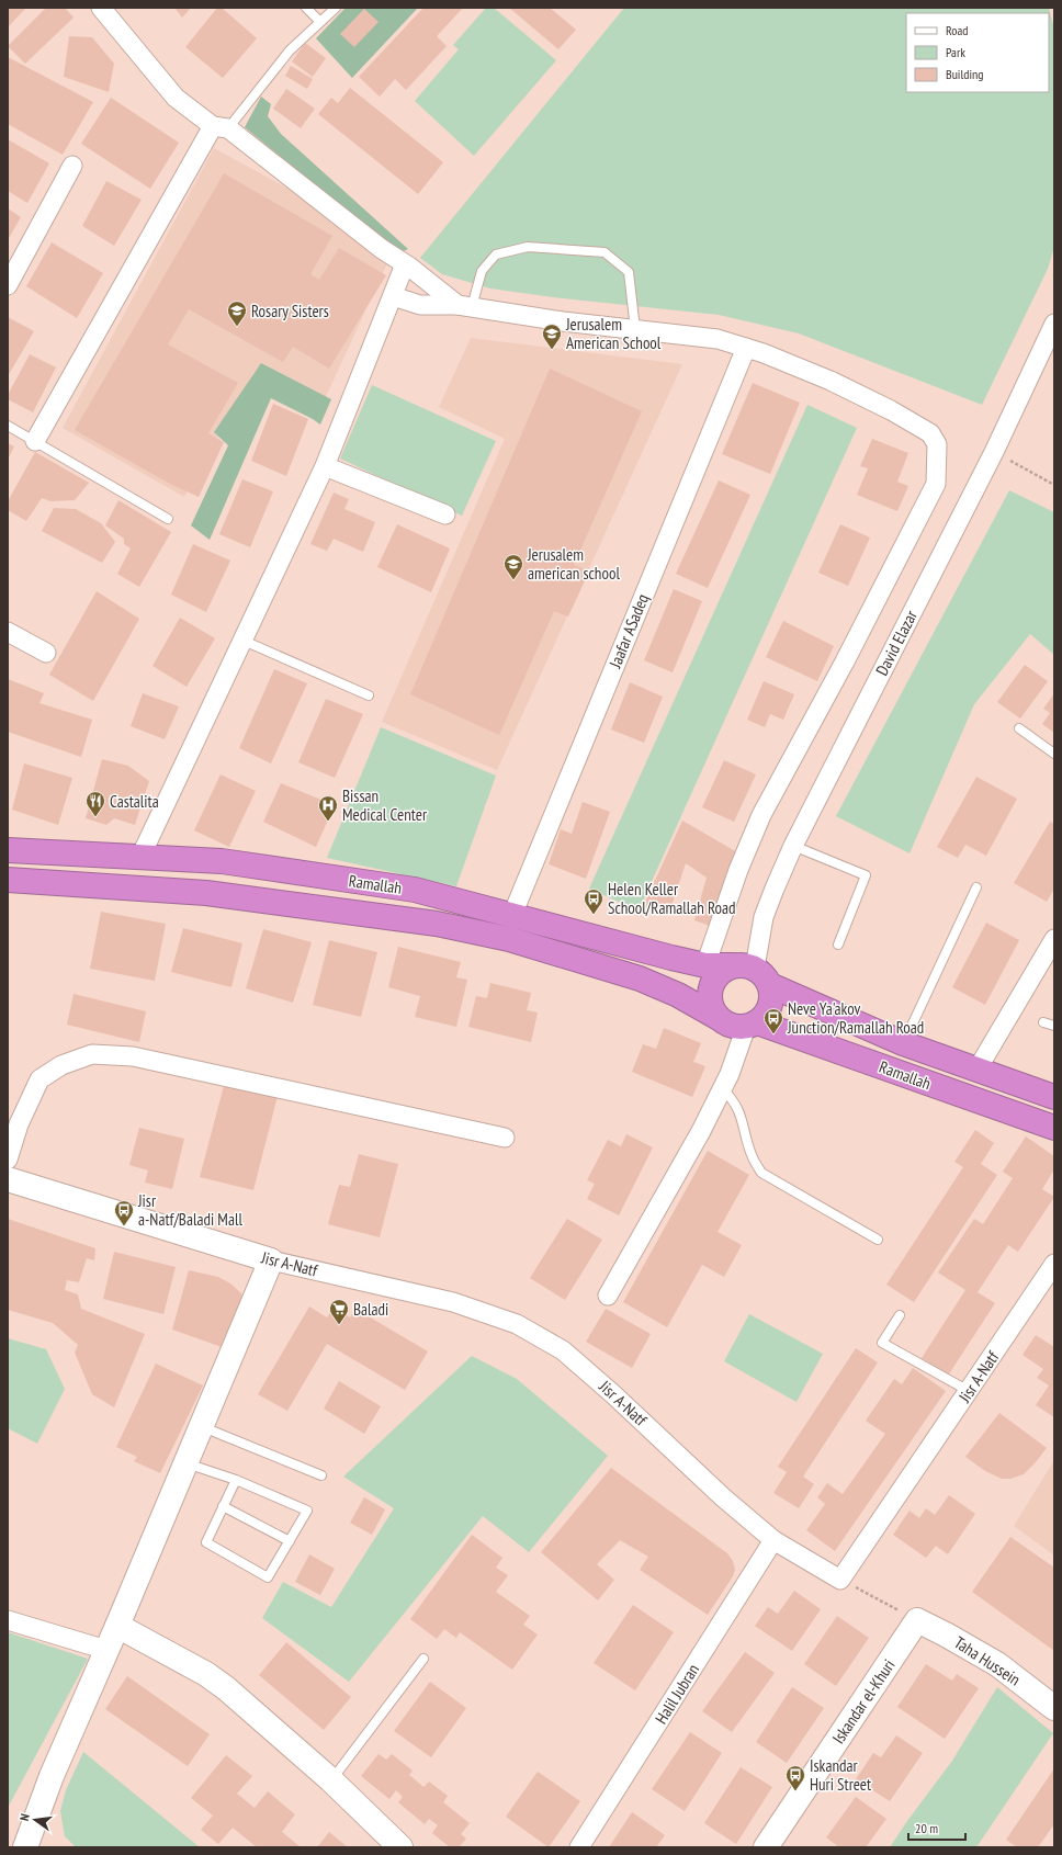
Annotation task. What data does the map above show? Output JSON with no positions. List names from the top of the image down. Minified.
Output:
{"streets":{"highway":["Ramallah"],"street":["Jaafar ASadeq","David Elazar","Jisr A-Natf","Taha Hussein","Halil Jubran","Iskandar el-Khuri"]},"crossings":[["Jaafar ASadeq","Ramallah"],["David Elazar","Ramallah"],["Jisr A-Natf","Halil Jubran"],["Taha Hussein","Iskandar el-Khuri"]],"places":{"school or university":["Rosary Sisters","Jerusalem American School","Jerusalem american school"],"restaurant":["Castalita"],"hospital":["Bissan Medical Center"],"bus stop":["Helen Keller School/Ramallah Road","Neve Ya'akov Junction/Ramallah Road","Jisr a-Natf/Baladi Mall","Iskandar Huri Street"],"supermarket":["Baladi"]},"legend":["Road","Park","Building"],"scale_bar":"20 m","north":"left"}
